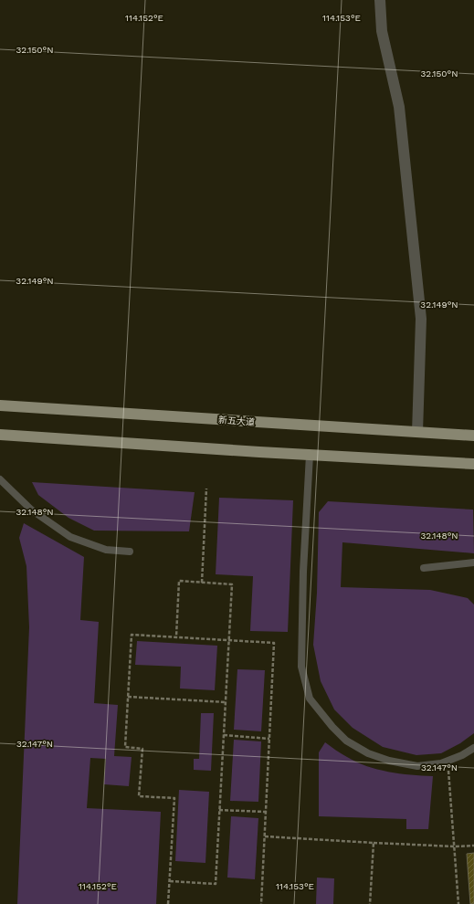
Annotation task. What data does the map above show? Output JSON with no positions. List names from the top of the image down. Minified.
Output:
{"streets":{"main road":["新五大道"]},"coordinates":["114.152°E","114.153°E","32.150°N","32.149°N","32.148°N","32.147°N"]}
